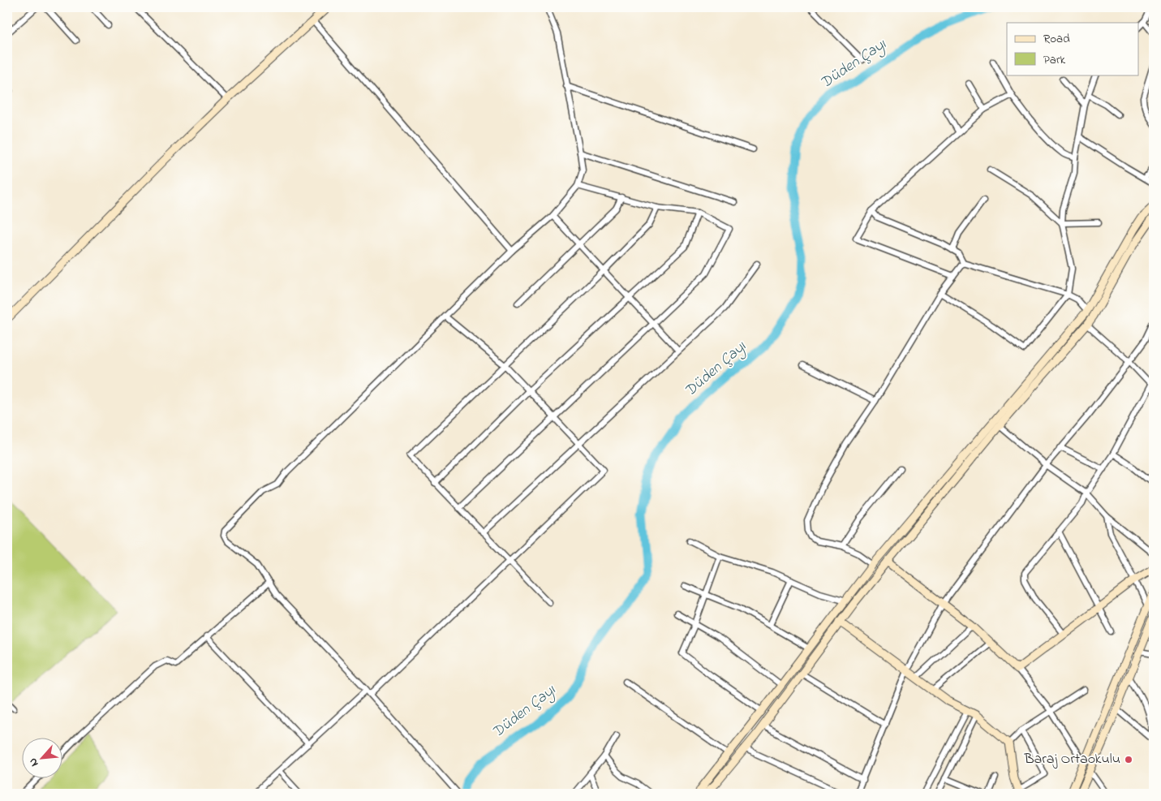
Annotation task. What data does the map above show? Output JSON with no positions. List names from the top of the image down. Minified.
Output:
{"water":["Düden Çayı"],"places":["Baraj Ortaokulu"],"legend":["Road","Park"],"north":"bottom left"}
